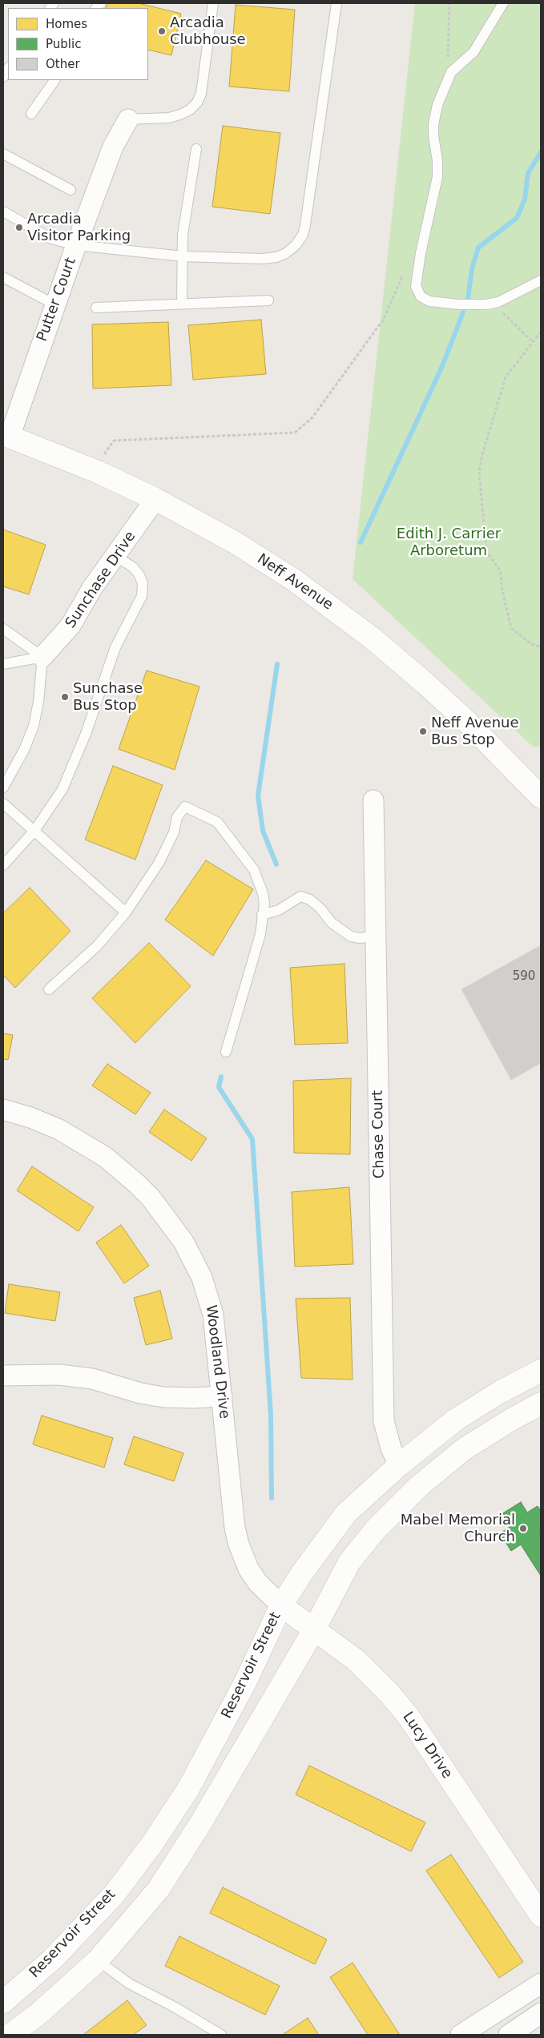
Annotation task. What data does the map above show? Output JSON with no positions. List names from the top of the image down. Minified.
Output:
{"streets":{"main road":["Neff Avenue","Reservoir Street","Lucy Drive"],"street":["Putter Court","Sunchase Drive","Chase Court","Woodland Drive"]},"crossings":[["Putter Court","Neff Avenue"],["Sunchase Drive","Neff Avenue"],["Chase Court","Reservoir Street"],["Woodland Drive","Reservoir Street"],["Woodland Drive","Lucy Drive"],["Reservoir Street","Lucy Drive"]],"parks":["Edith J. Carrier Arboretum"],"places":["Arcadia Clubhouse","Arcadia Visitor Parking","Sunchase Bus Stop","Neff Avenue Bus Stop","Mabel Memorial Church"],"house_numbers":["590"],"legend":["Homes","Public","Other"]}
